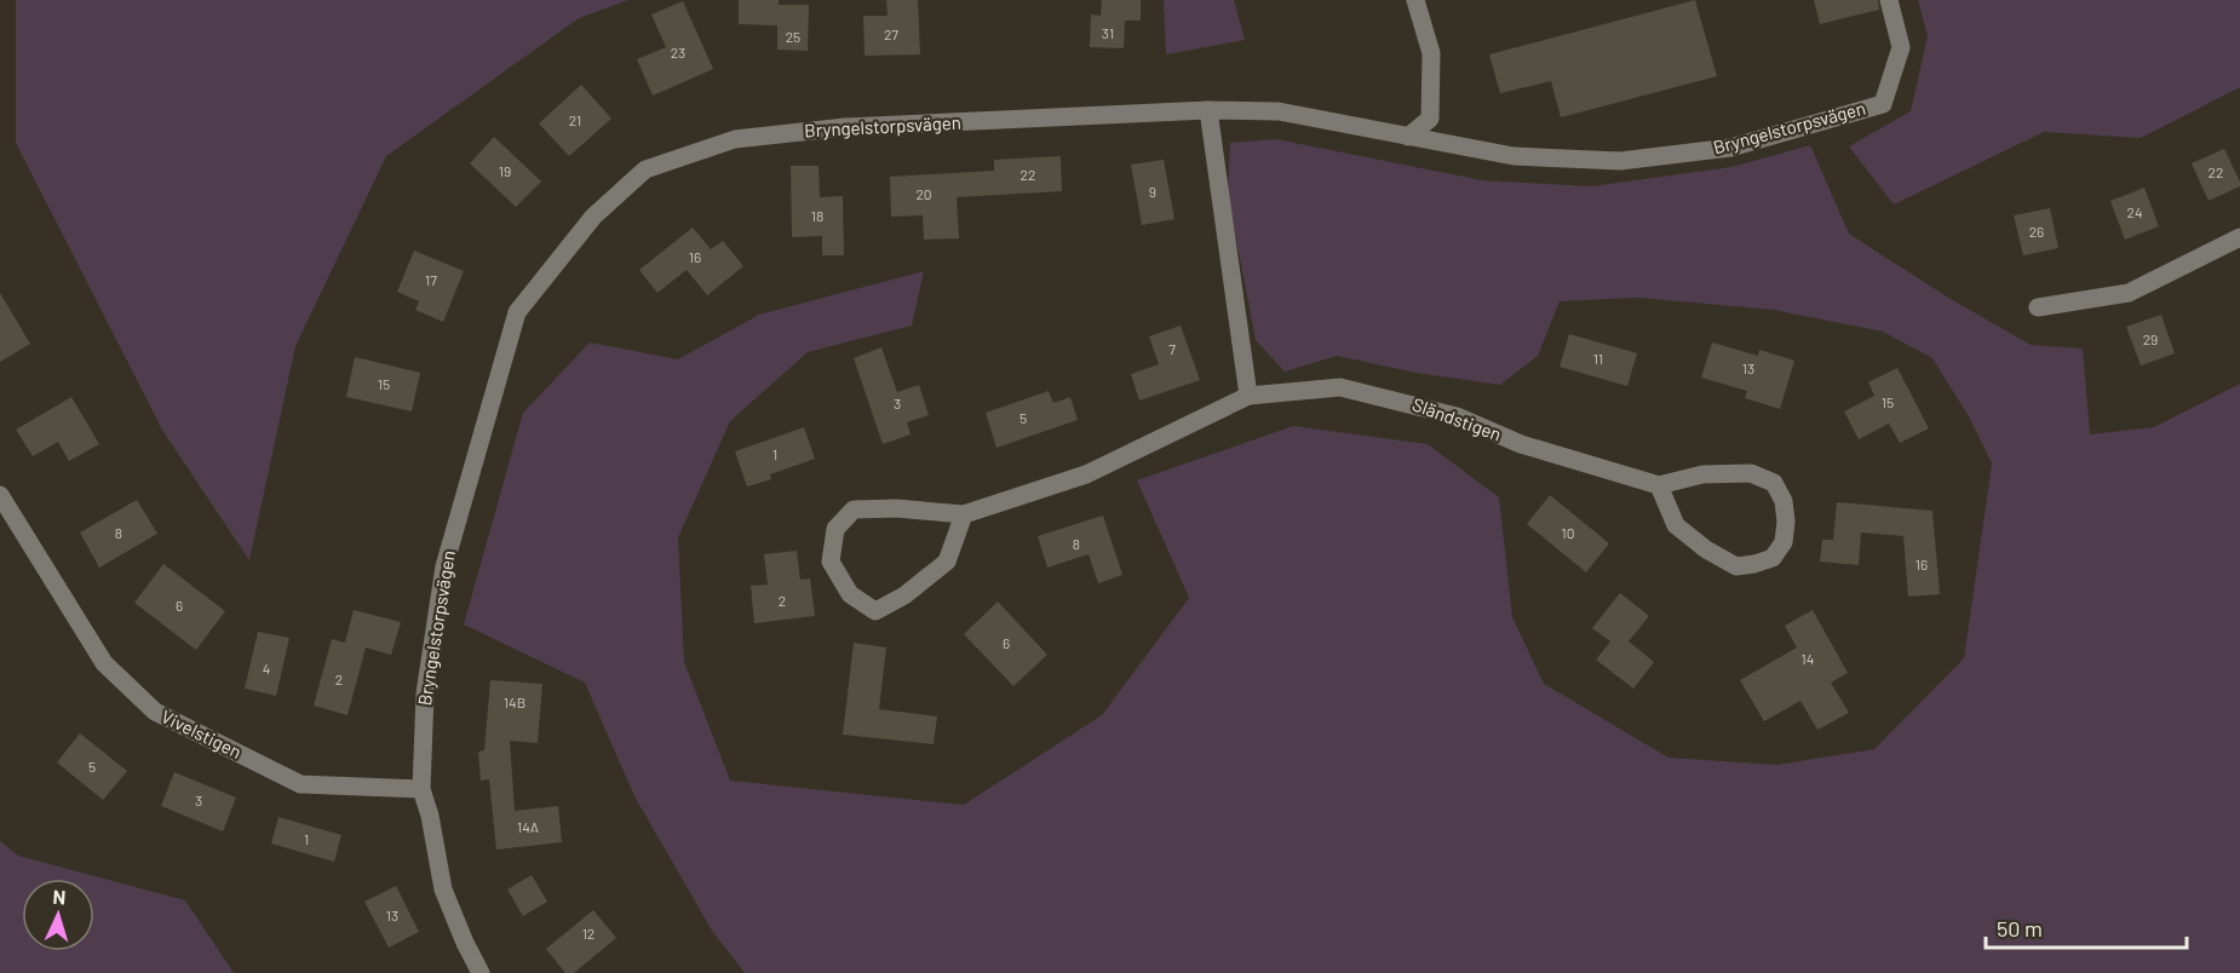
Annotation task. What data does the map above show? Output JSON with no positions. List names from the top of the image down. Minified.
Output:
{"streets":{"street":["Bryngelstorpsvägen","Sländstigen","Vivelstigen"]},"crossings":[["Bryngelstorpsvägen","Vivelstigen"]],"house_numbers":["31","27","25","23","21","19","22","22","9","20","24","18","26","16","17","29","7","11","13","15","15","3","5","1","8","10","8","16","2","6","6","14","4","2","14B","5","3","14A","1","13","12"],"scale_bar":"50 m","north":"top"}
